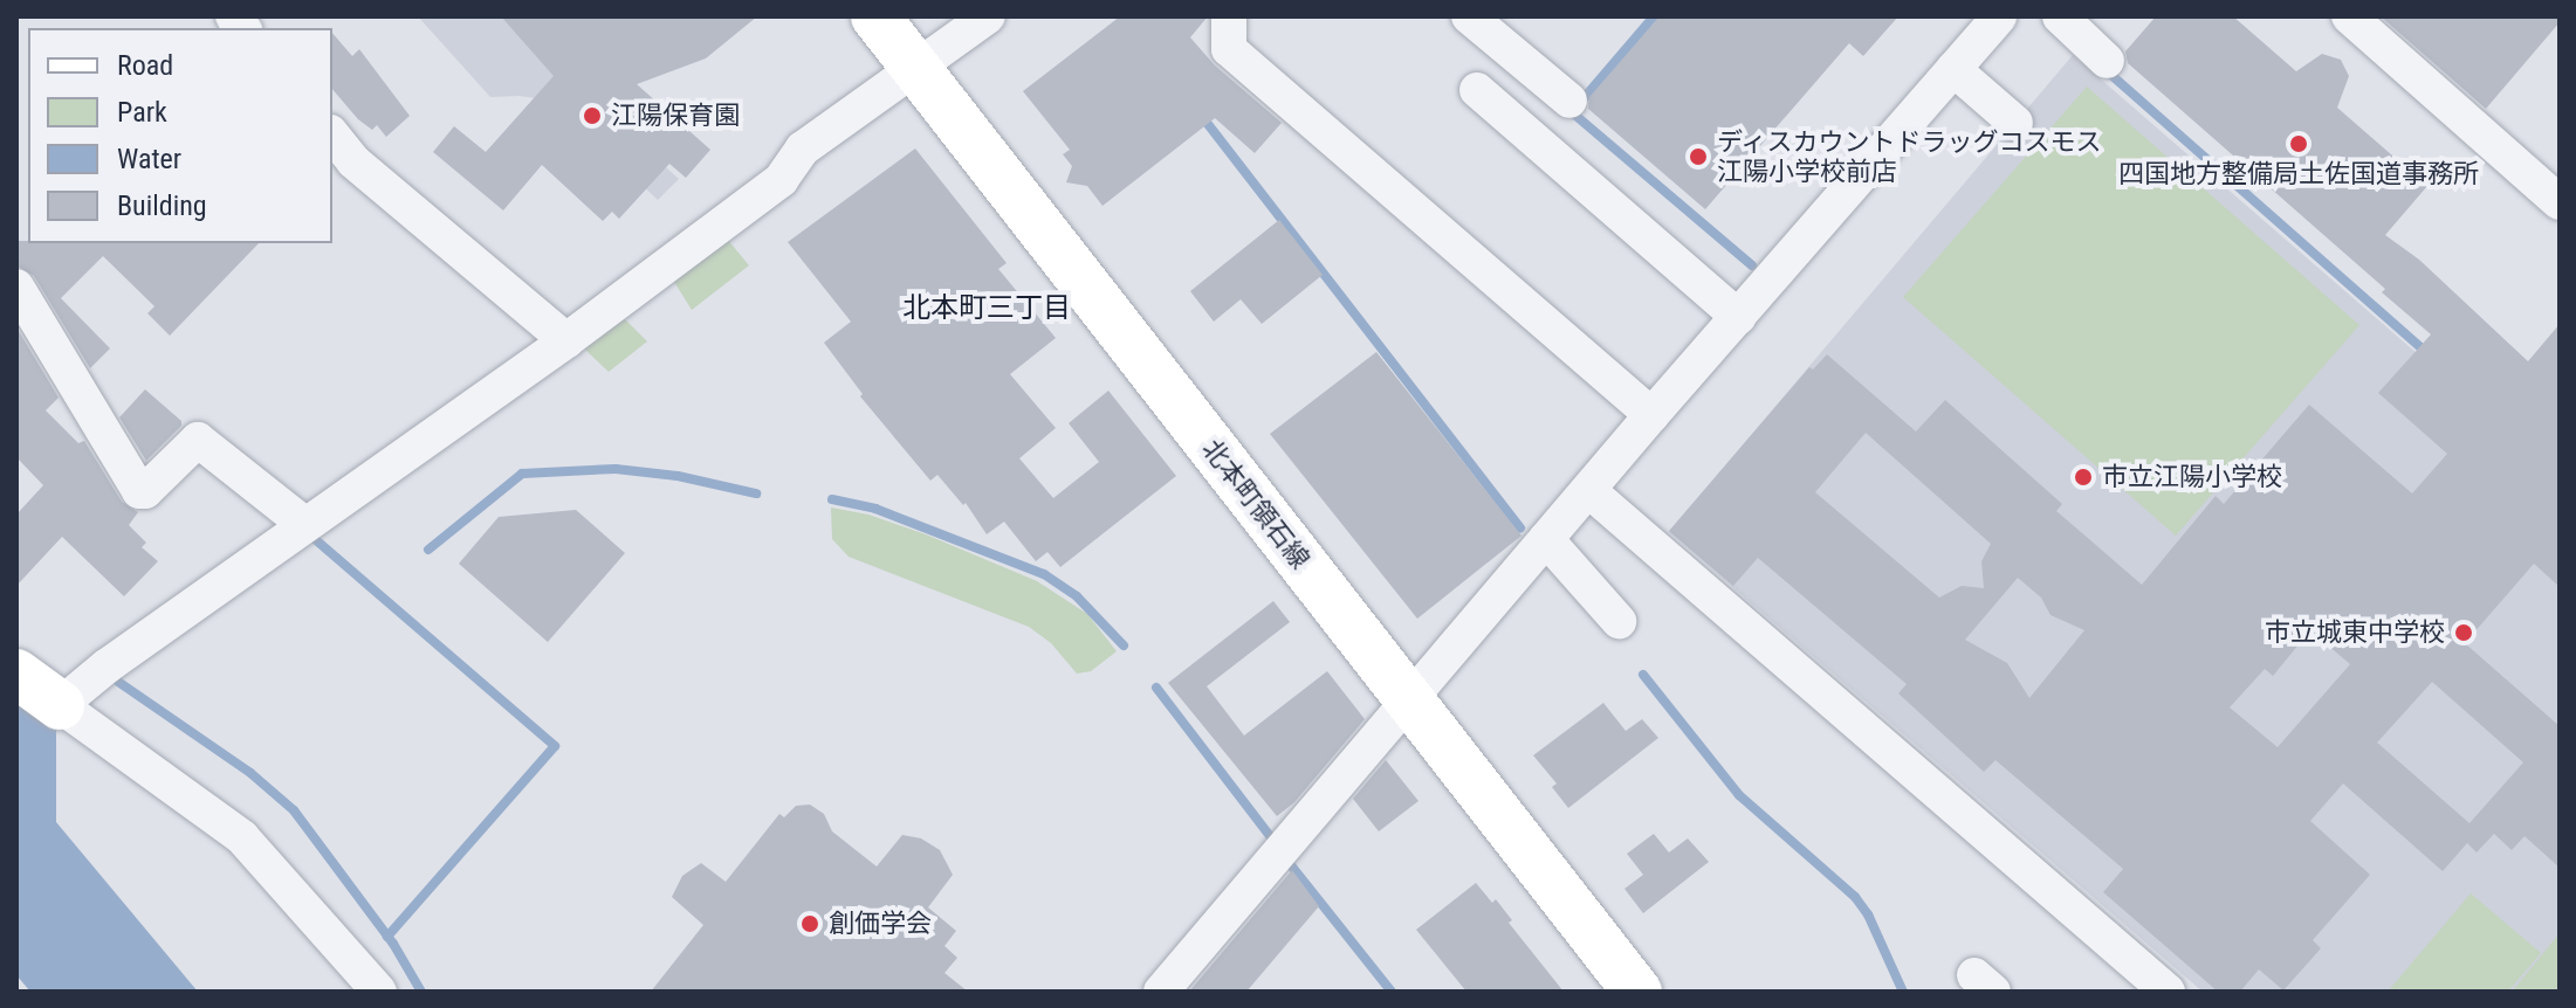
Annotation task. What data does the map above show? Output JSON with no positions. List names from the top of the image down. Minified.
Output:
{"streets":{"main road":["北本町領石線"]},"districts":["北本町三丁目"],"places":["江陽保育園","四国地方整備局土佐国道事務所","ディスカウントドラッグコスモス 江陽小学校前店","市立江陽小学校","市立城東中学校","創価学会"],"legend":["Road","Park","Water","Building"]}
